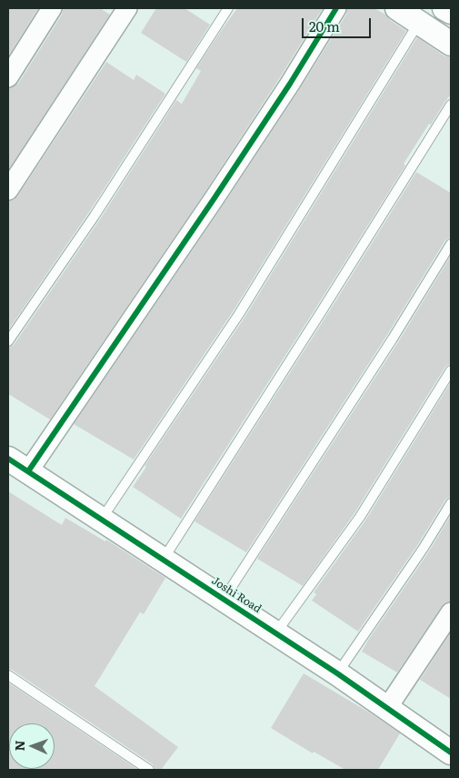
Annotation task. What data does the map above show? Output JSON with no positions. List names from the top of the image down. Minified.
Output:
{"streets":{"street":["Joshi Road"]},"scale_bar":"20 m","north":"left"}
